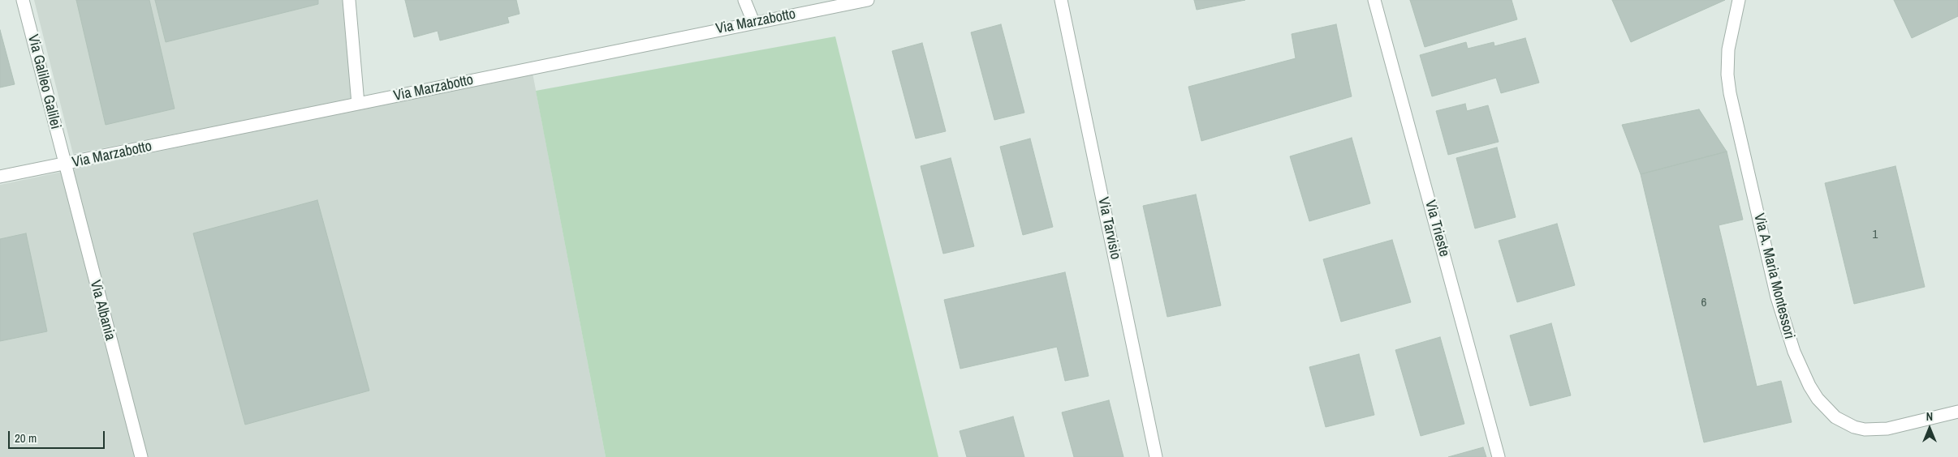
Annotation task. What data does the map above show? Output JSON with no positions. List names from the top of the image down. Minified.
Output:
{"streets":{"street":["Via Marzabotto","Via Galileo Galilei","Via Tarvisio","Via Trieste","Via A. Maria Montessori","Via Albania"]},"crossings":[["Via Marzabotto","Via Galileo Galilei"],["Via Marzabotto","Via Albania"],["Via Galileo Galilei","Via Albania"]],"house_numbers":["1","6"],"scale_bar":"20 m","north":"top"}
